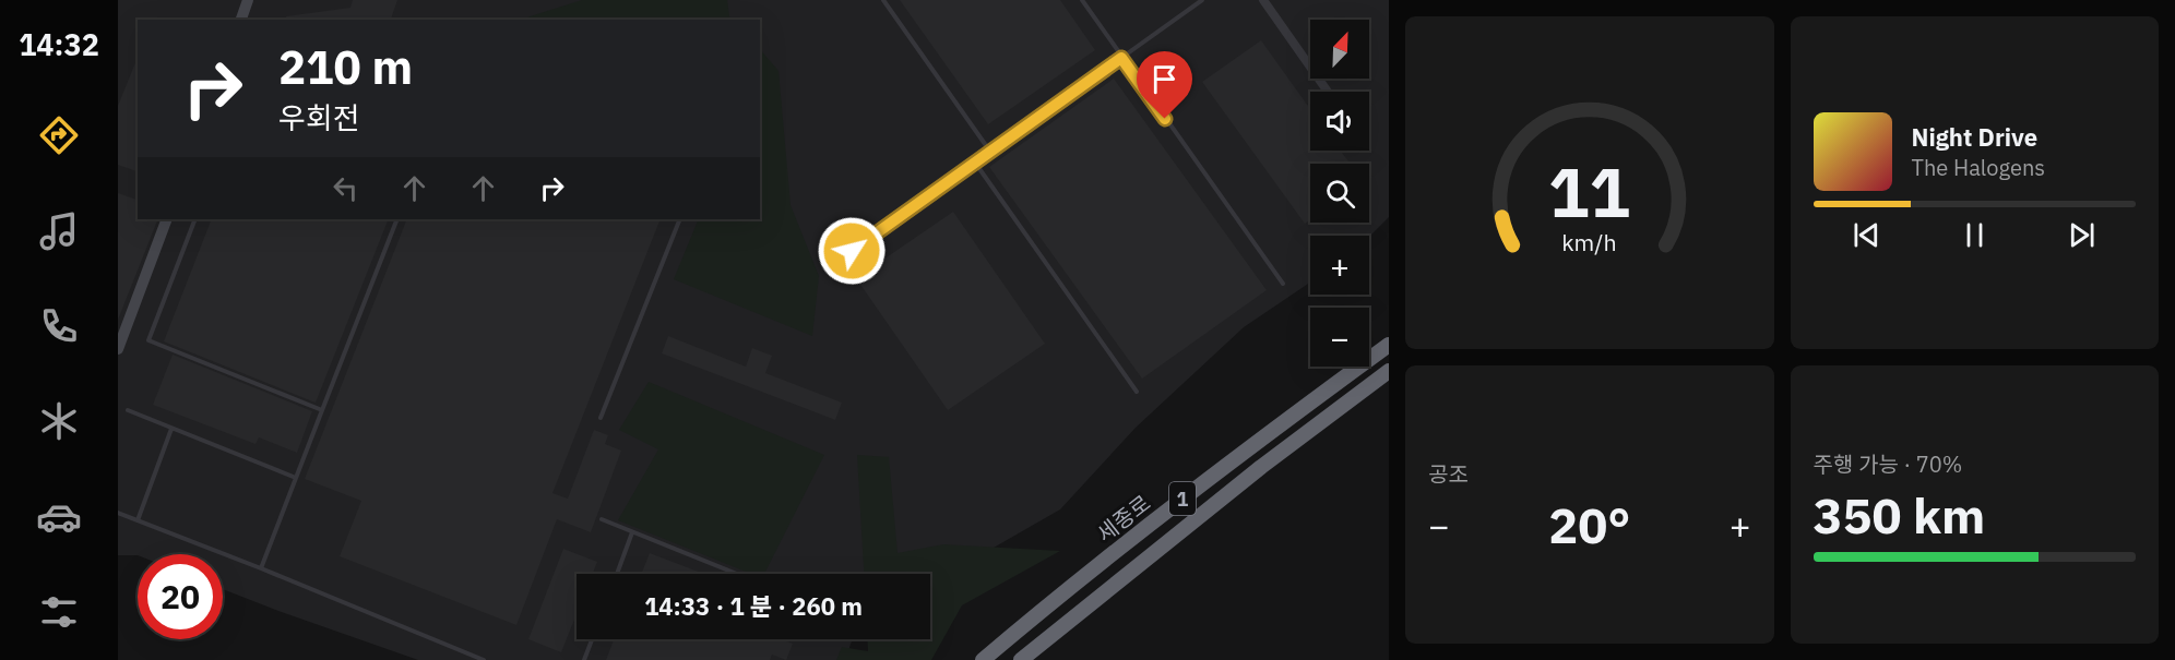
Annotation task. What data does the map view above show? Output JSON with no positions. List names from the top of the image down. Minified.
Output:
{"streets":{"highway":["1","세종로"]},"north":"top right","page":{"tabs":"14:32","map_buttons":["+","−"],"turn":["210 m","우회전"],"song":["Night Drive","The Halogens"],"tile":["공조",["주행 가능 · 70%","350 km"]],"heat":["−","20°","+"],"limit":"20","trip":"14:33 · 1 분 · 260 m","gauge":["11","km/h"]}}
